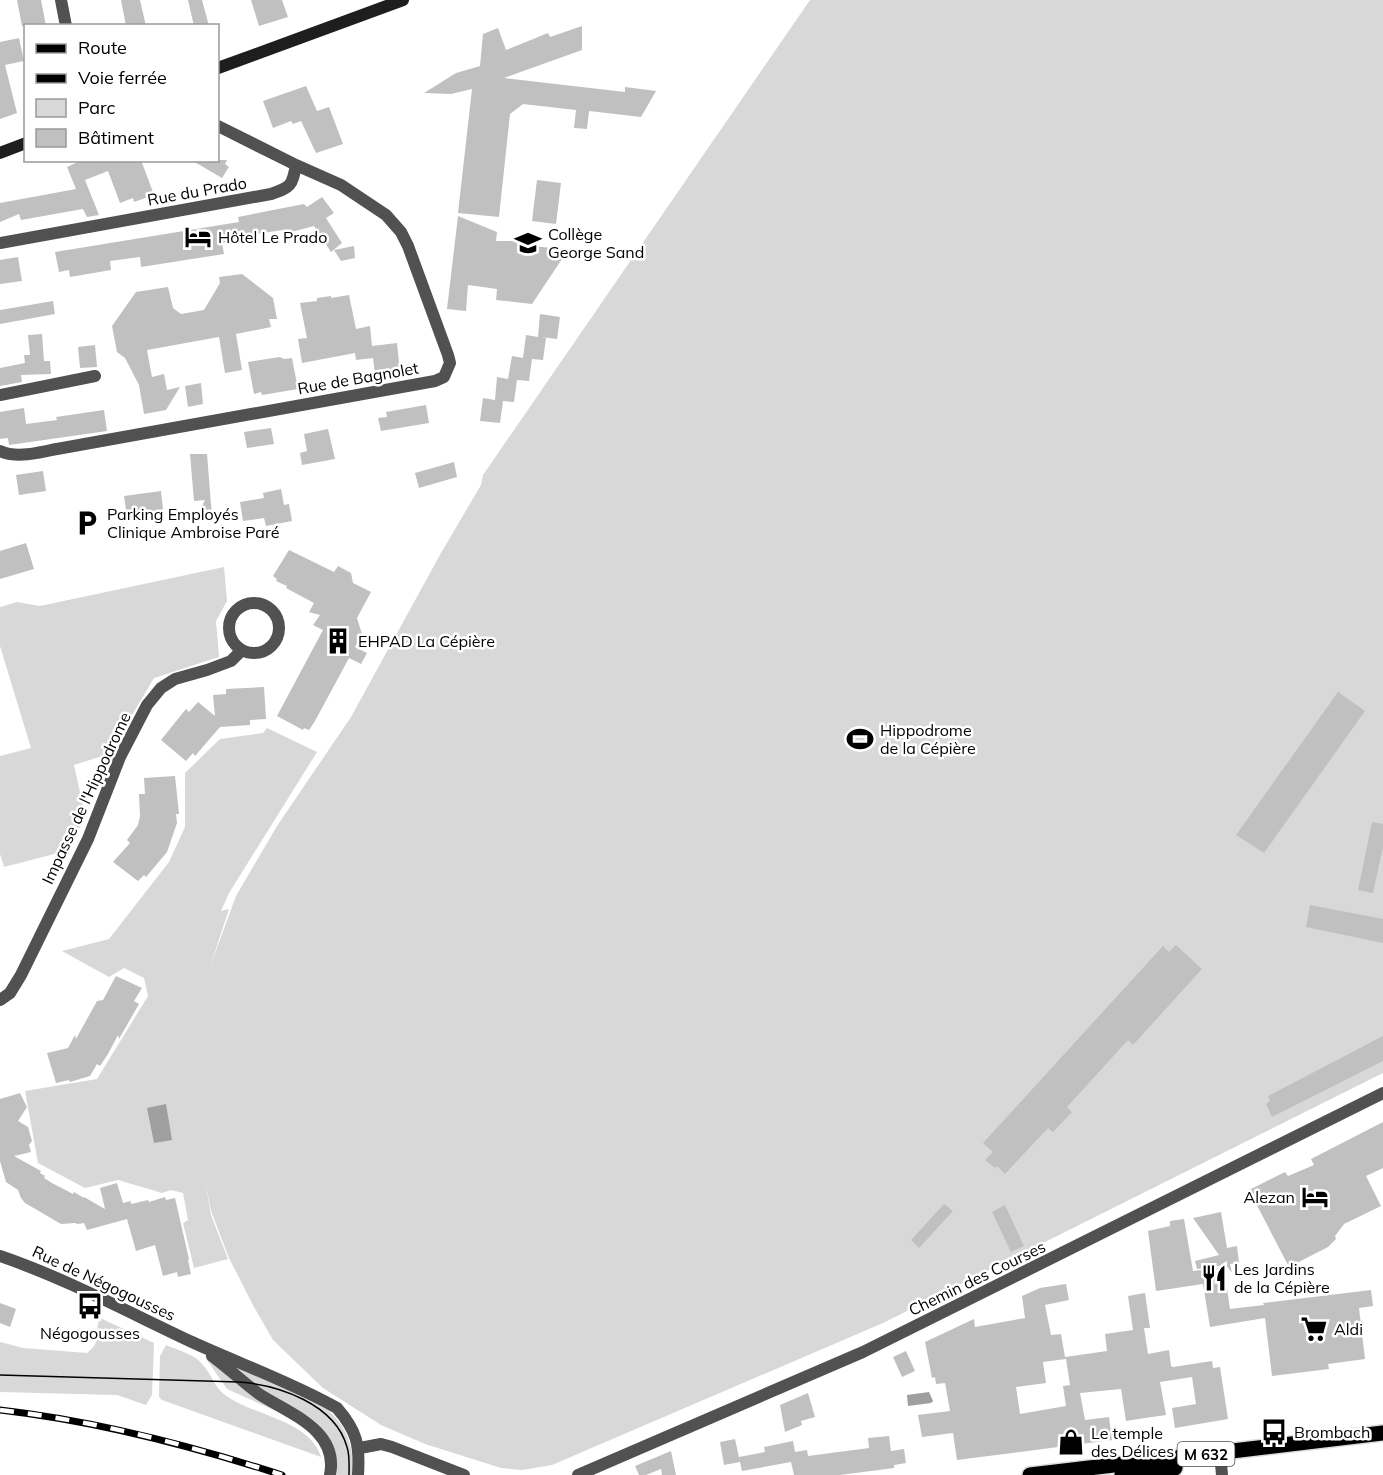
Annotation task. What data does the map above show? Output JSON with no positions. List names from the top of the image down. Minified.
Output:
{"streets":{"main road":["M 632"],"street":["Rue du Prado","Rue de Bagnolet","Impasse de l'Hippodrome","Chemin des Courses","Rue de Négogousses"]},"crossings":[["Rue du Prado","Rue de Bagnolet"]],"places":{"hotel":["Hôtel Le Prado","Alezan"],"school or university":["Collège George Sand"],"parking":["Parking Employés Clinique Ambroise Paré"],"building":["EHPAD La Cépière"],"sports":["Hippodrome de la Cépière"],"restaurant":["Les Jardins de la Cépière"],"bus stop":["Négogousses","Brombach"],"supermarket":["Aldi"],"shop":["Le temple des Délices"]},"legend":["Route","Voie ferrée","Parc","Bâtiment"]}
